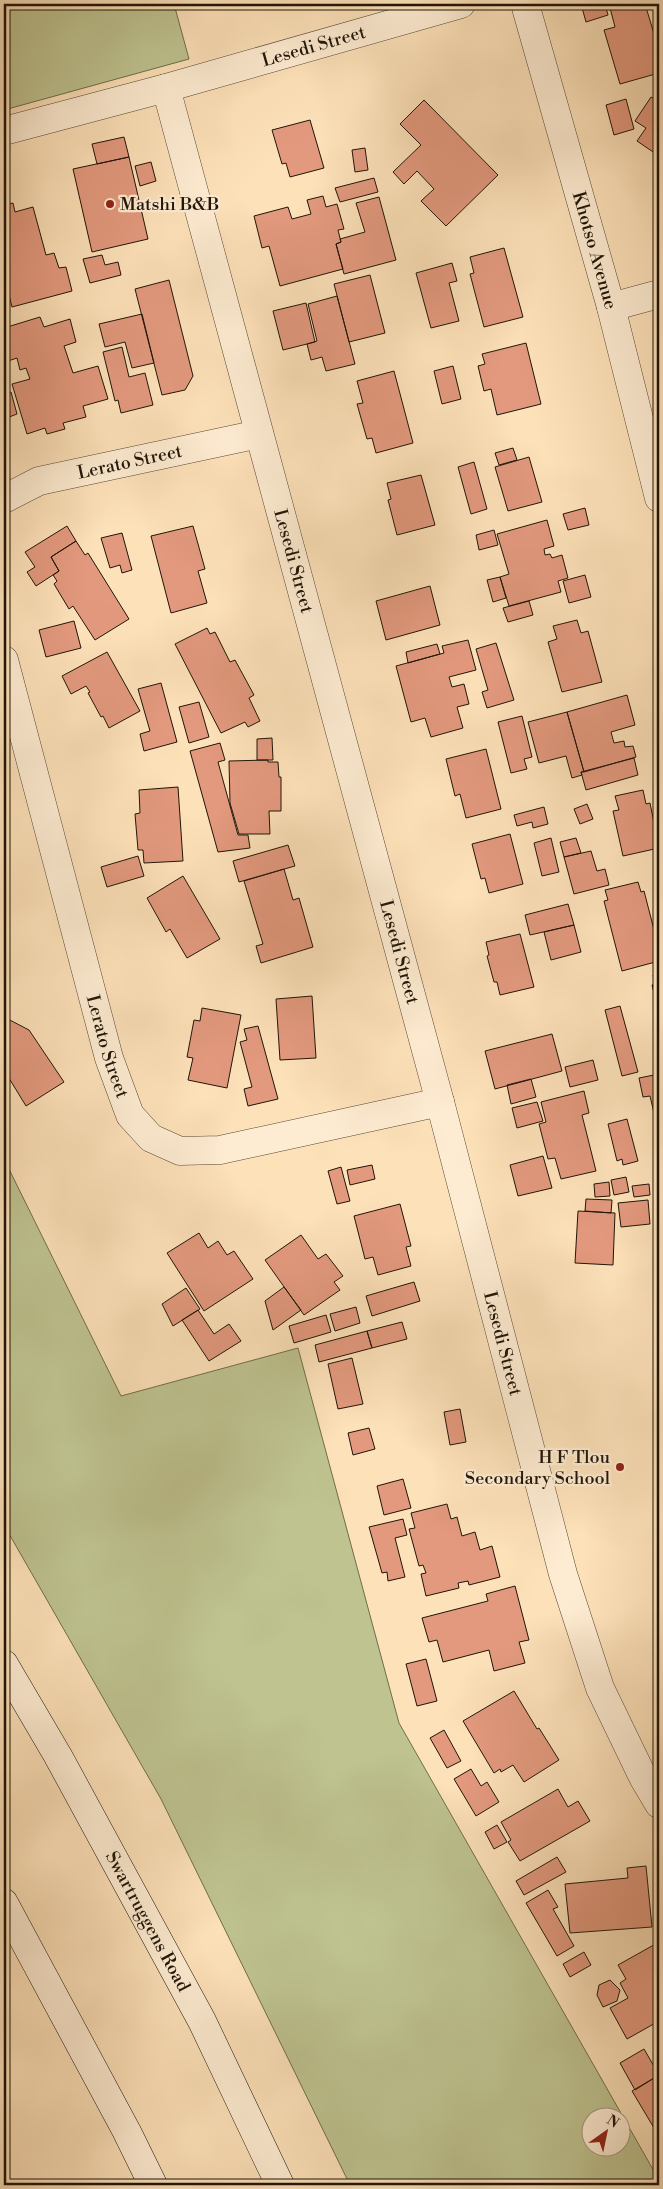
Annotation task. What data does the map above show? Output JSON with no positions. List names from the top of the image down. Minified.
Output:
{"streets":{"street":["Lesedi Street","Khotso Avenue","Lerato Street","Swartruggens Road"]},"crossings":[["Lesedi Street","Lerato Street"]],"places":["Matshi B&B","H F Tlou Secondary School"],"north":"top right"}
